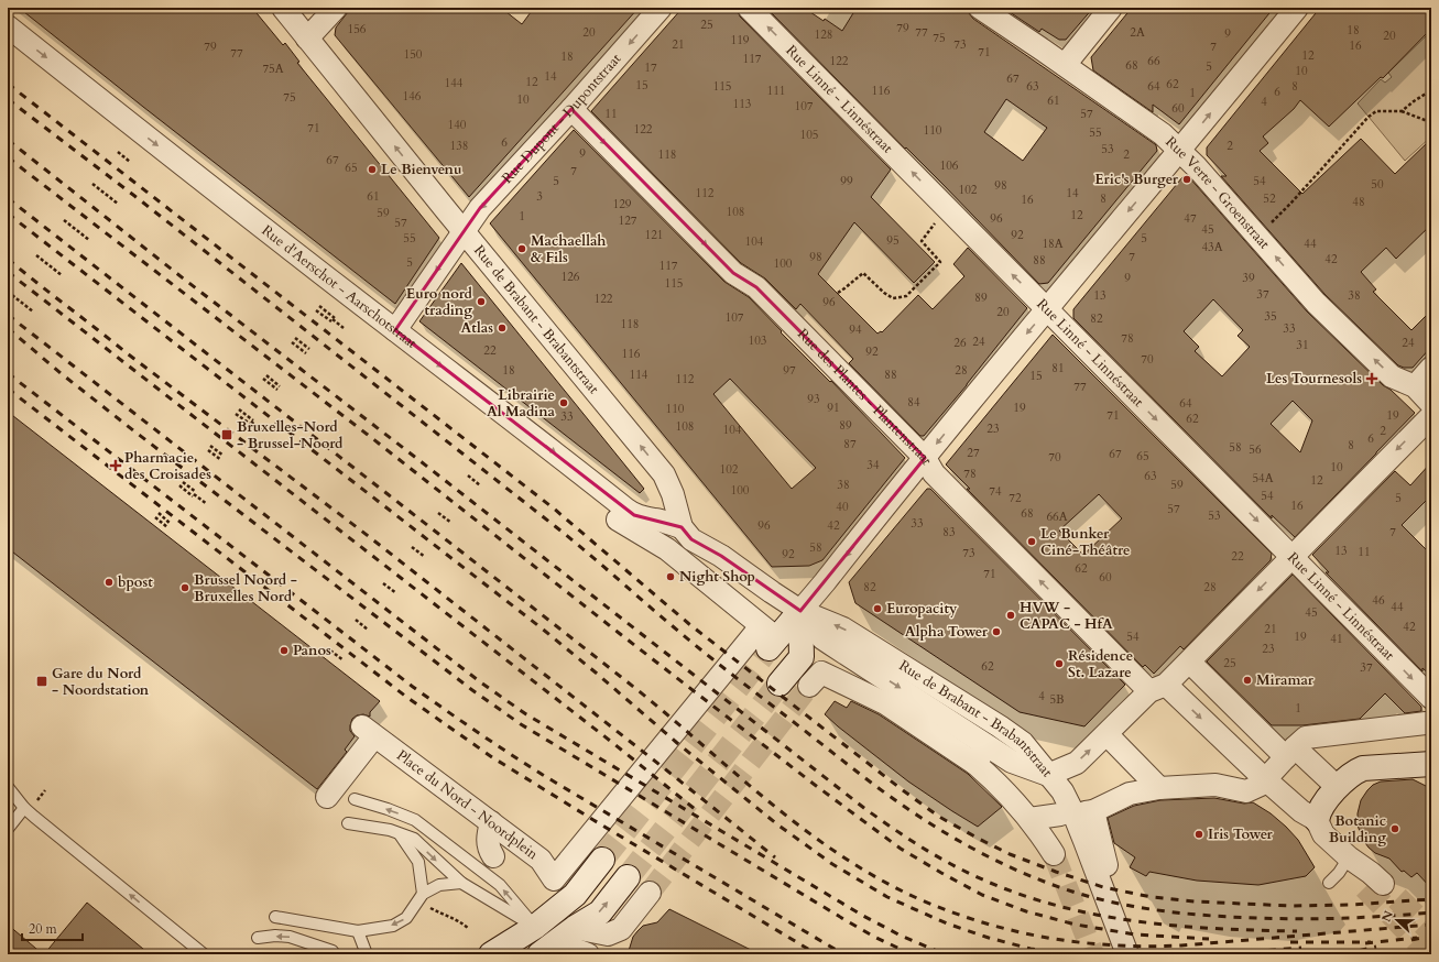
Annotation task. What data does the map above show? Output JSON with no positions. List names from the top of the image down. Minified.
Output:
{"streets":{"street":["Rue Linné - Linnéstraat","Rue Dupont - Dupontstraat","Rue Verte - Groenstraat","Rue d'Aerschot - Aarschotstraat","Rue de Brabant - Brabantstraat","Rue des Plantes - Plantenstraat","Place du Nord - Noordplein"]},"crossings":[["Rue Dupont - Dupontstraat","Rue d'Aerschot - Aarschotstraat"],["Rue Dupont - Dupontstraat","Rue de Brabant - Brabantstraat"],["Rue Dupont - Dupontstraat","Rue des Plantes - Plantenstraat"],["Rue d'Aerschot - Aarschotstraat","Rue de Brabant - Brabantstraat"]],"one_way":["Rue Dupont - Dupontstraat","Rue Verte - Groenstraat","Rue d'Aerschot - Aarschotstraat","Rue de Brabant - Brabantstraat"],"places":{"other":["Le Bienvenu","Eric's Burger","Machaellah & Fils","Euro nord trading","Atlas","Librairie Al Madina","Le Bunker Ciné-Théâtre","Night Shop","bpost","Brussel Noord - Bruxelles Nord","Europacity","HVW - CAPAC - HfA","Alpha Tower","Panos","Résidence St. Lazare","Miramar","Botanic Building","Iris Tower"],"health":["Les Tournesols","Pharmacie des Croisades"],"transit":["Bruxelles-Nord - Brussel-Noord","Gare du Nord - Noordstation"]},"house_numbers":["25","79","156","18","20","77","2A","9","128","20","75","119","21","73","16","79","7","71","77","150","12","18","117","122","66","68","5","17","75A","10","14","67","12","144","62","15","115","63","64","8","111","116","6","1","146","75","10","61","4","113","107","60","11","57","140","71","122","110","55","105","6","138","2","53","9","118","2","67","106","65","7","5","99","54","50","98","102","112","14","61","3","8","52","16","48","129","108","59","12","1","96","47","127","57","45","121","92","55","5","95","104","18A","44","43A","98","7","42","88","5","100","117","126","9","39","115","37","13","38","89","122","96","20","35","107","82","118","33","94","78","103","24","26","24","31","22","92","116","70","81","18","97","28","114","88","15","112","77","93","84","64","91","19","110","71","19","33","62","89","108","23","104","2","6","87","8","58","56","27","67","65","70","34","10","102","78","63","54A","12","38","59","100","74","54","72","5","16","40","57","68","53","66A","33","96","42","83","7","58","13","11","73","92","22","62","71","60","82","28","46","44","45","42","21","54","19","41","23","25","62","37","4","5B","1"],"scale_bar":"20 m","north":"left"}
